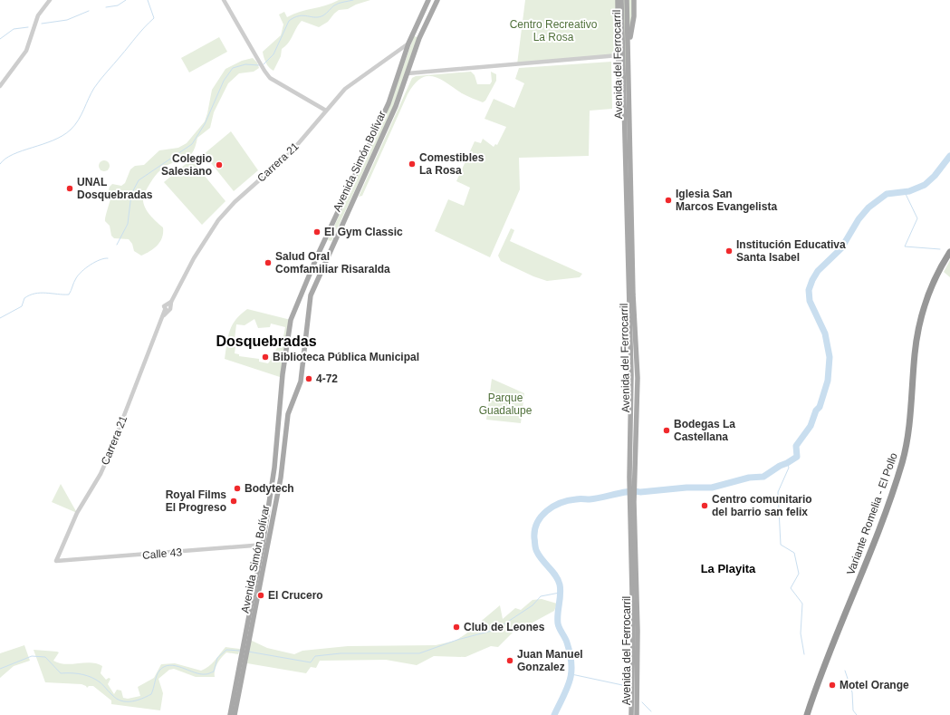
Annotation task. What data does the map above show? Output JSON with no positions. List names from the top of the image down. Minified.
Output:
{"streets":{"highway":["Variante Romelia - El Pollo"],"main road":["Avenida del Ferrocarril","Avenida Simón Bolívar"],"street":["Carrera 21","Calle 43"]},"crossings":[["Avenida Simón Bolívar","Carrera 21"],["Avenida Simón Bolívar","Calle 43"],["Carrera 21","Calle 43"]],"districts":["Dosquebradas","La Playita"],"parks":["Centro Recreativo La Rosa","Parque Guadalupe"],"places":["Comestibles La Rosa","Colegio Salesiano","UNAL Dosquebradas","Iglesia San Marcos Evangelista","El Gym Classic","Institución Educativa Santa Isabel","Salud Oral Comfamiliar Risaralda","Biblioteca Pública Municipal","4-72","Bodegas La Castellana","Bodytech","Royal Films El Progreso","Centro comunitario del barrio san felix","El Crucero","Club de Leones","Juan Manuel Gonzalez","Motel Orange"]}
